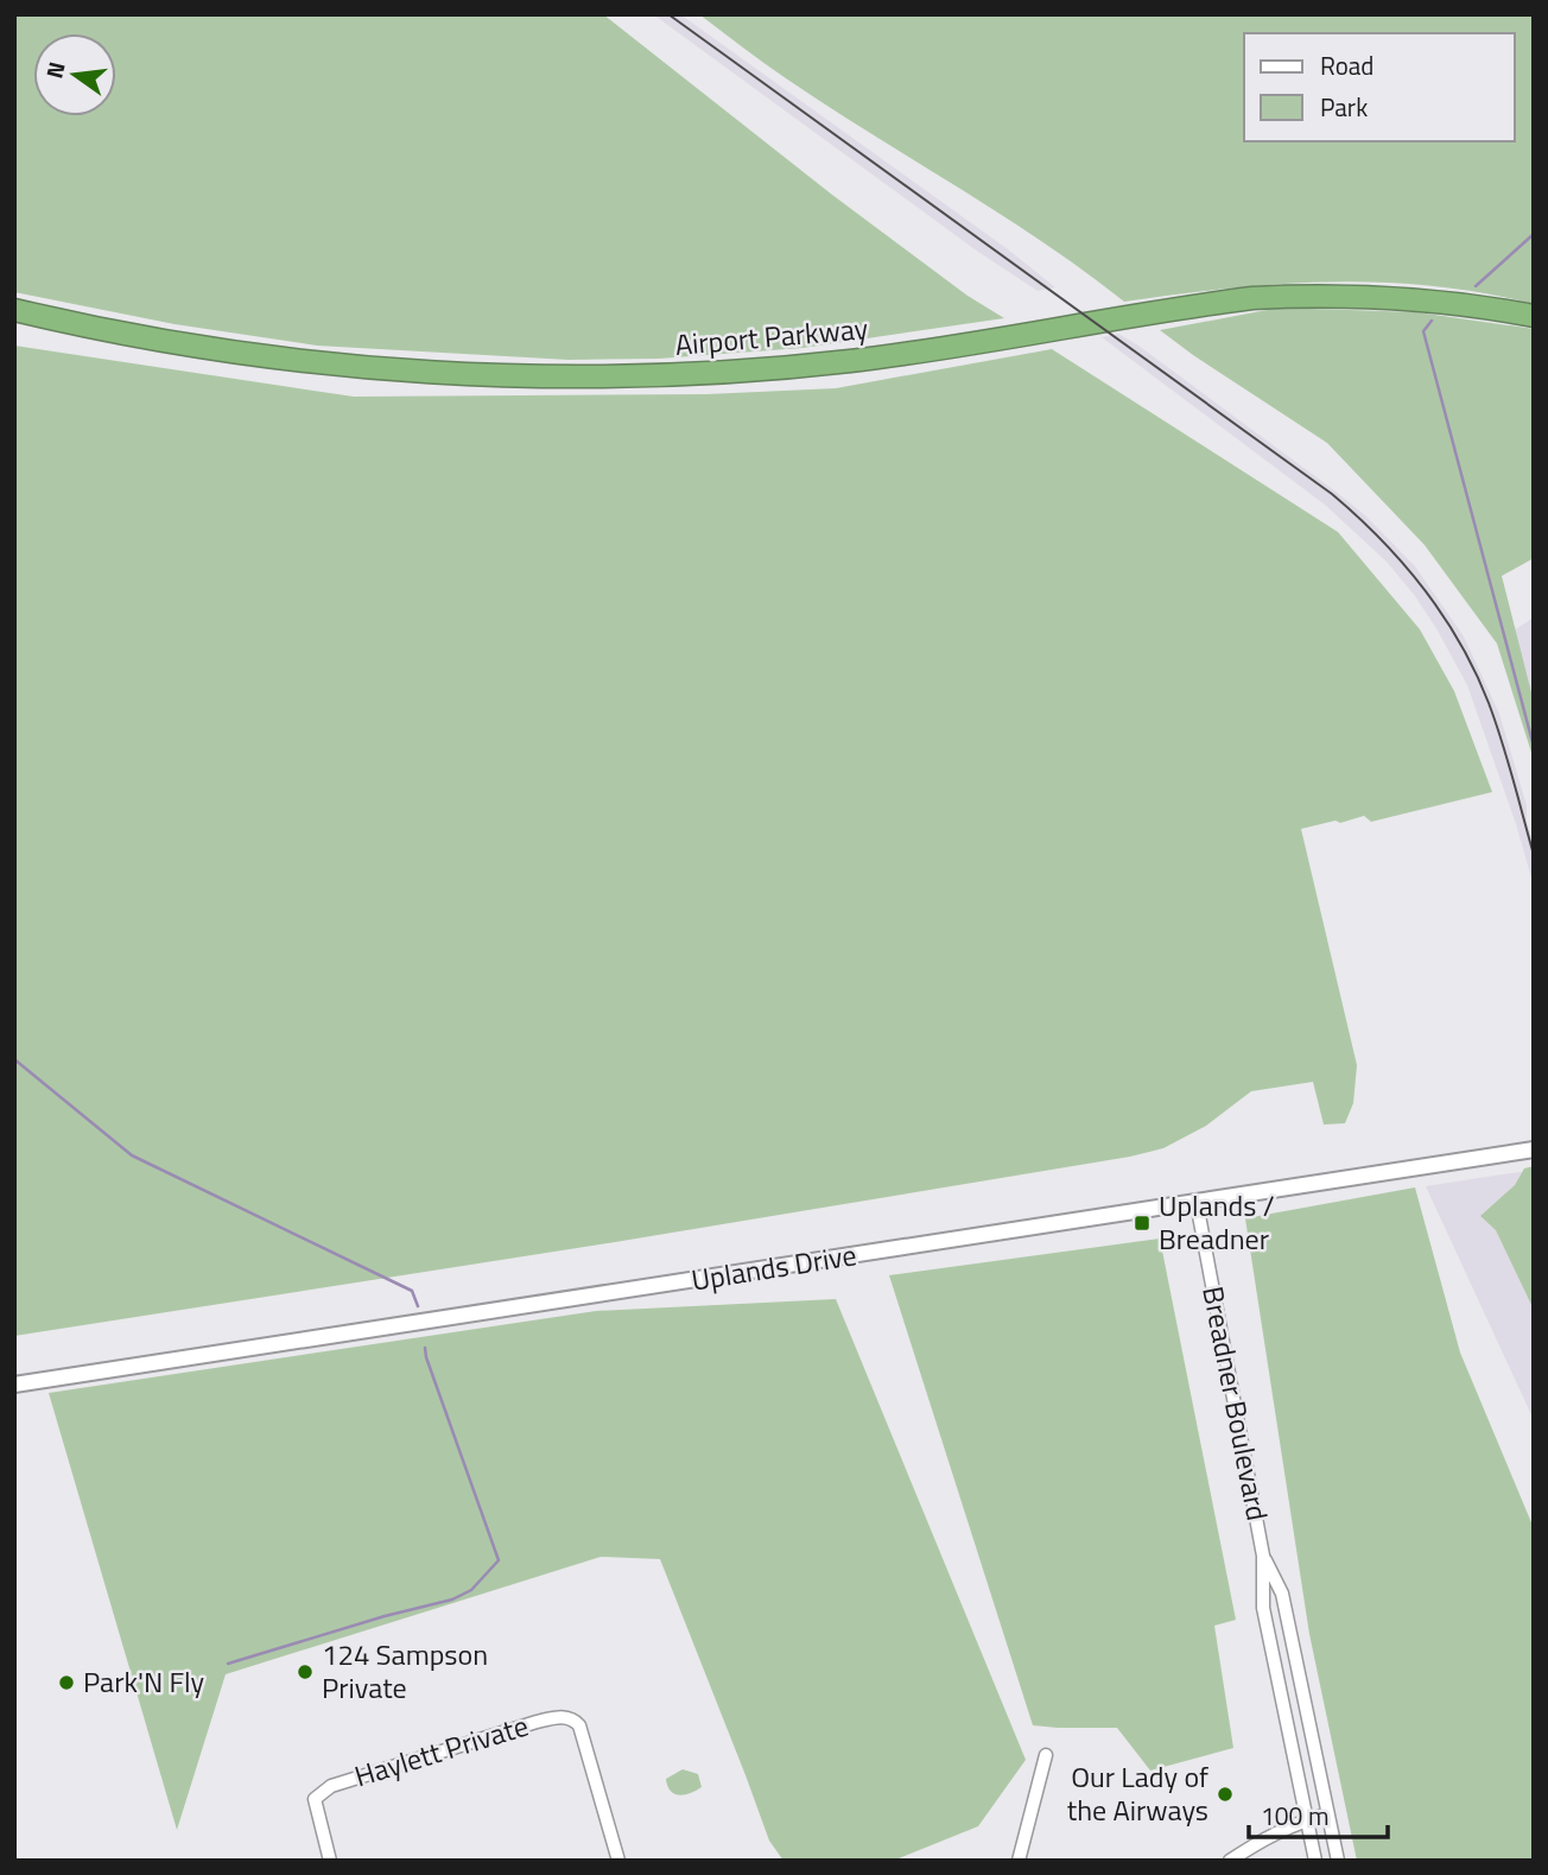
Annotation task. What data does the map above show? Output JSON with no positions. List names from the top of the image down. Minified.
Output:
{"streets":{"highway":["Airport Parkway"],"main road":["Uplands Drive"],"street":["Breadner Boulevard","Haylett Private"]},"crossings":[["Uplands Drive","Breadner Boulevard"]],"places":{"transit":["Uplands / Breadner"],"other":["124 Sampson Private","Park'N Fly","Our Lady of the Airways"]},"legend":["Road","Park"],"scale_bar":"100 m","north":"left"}
